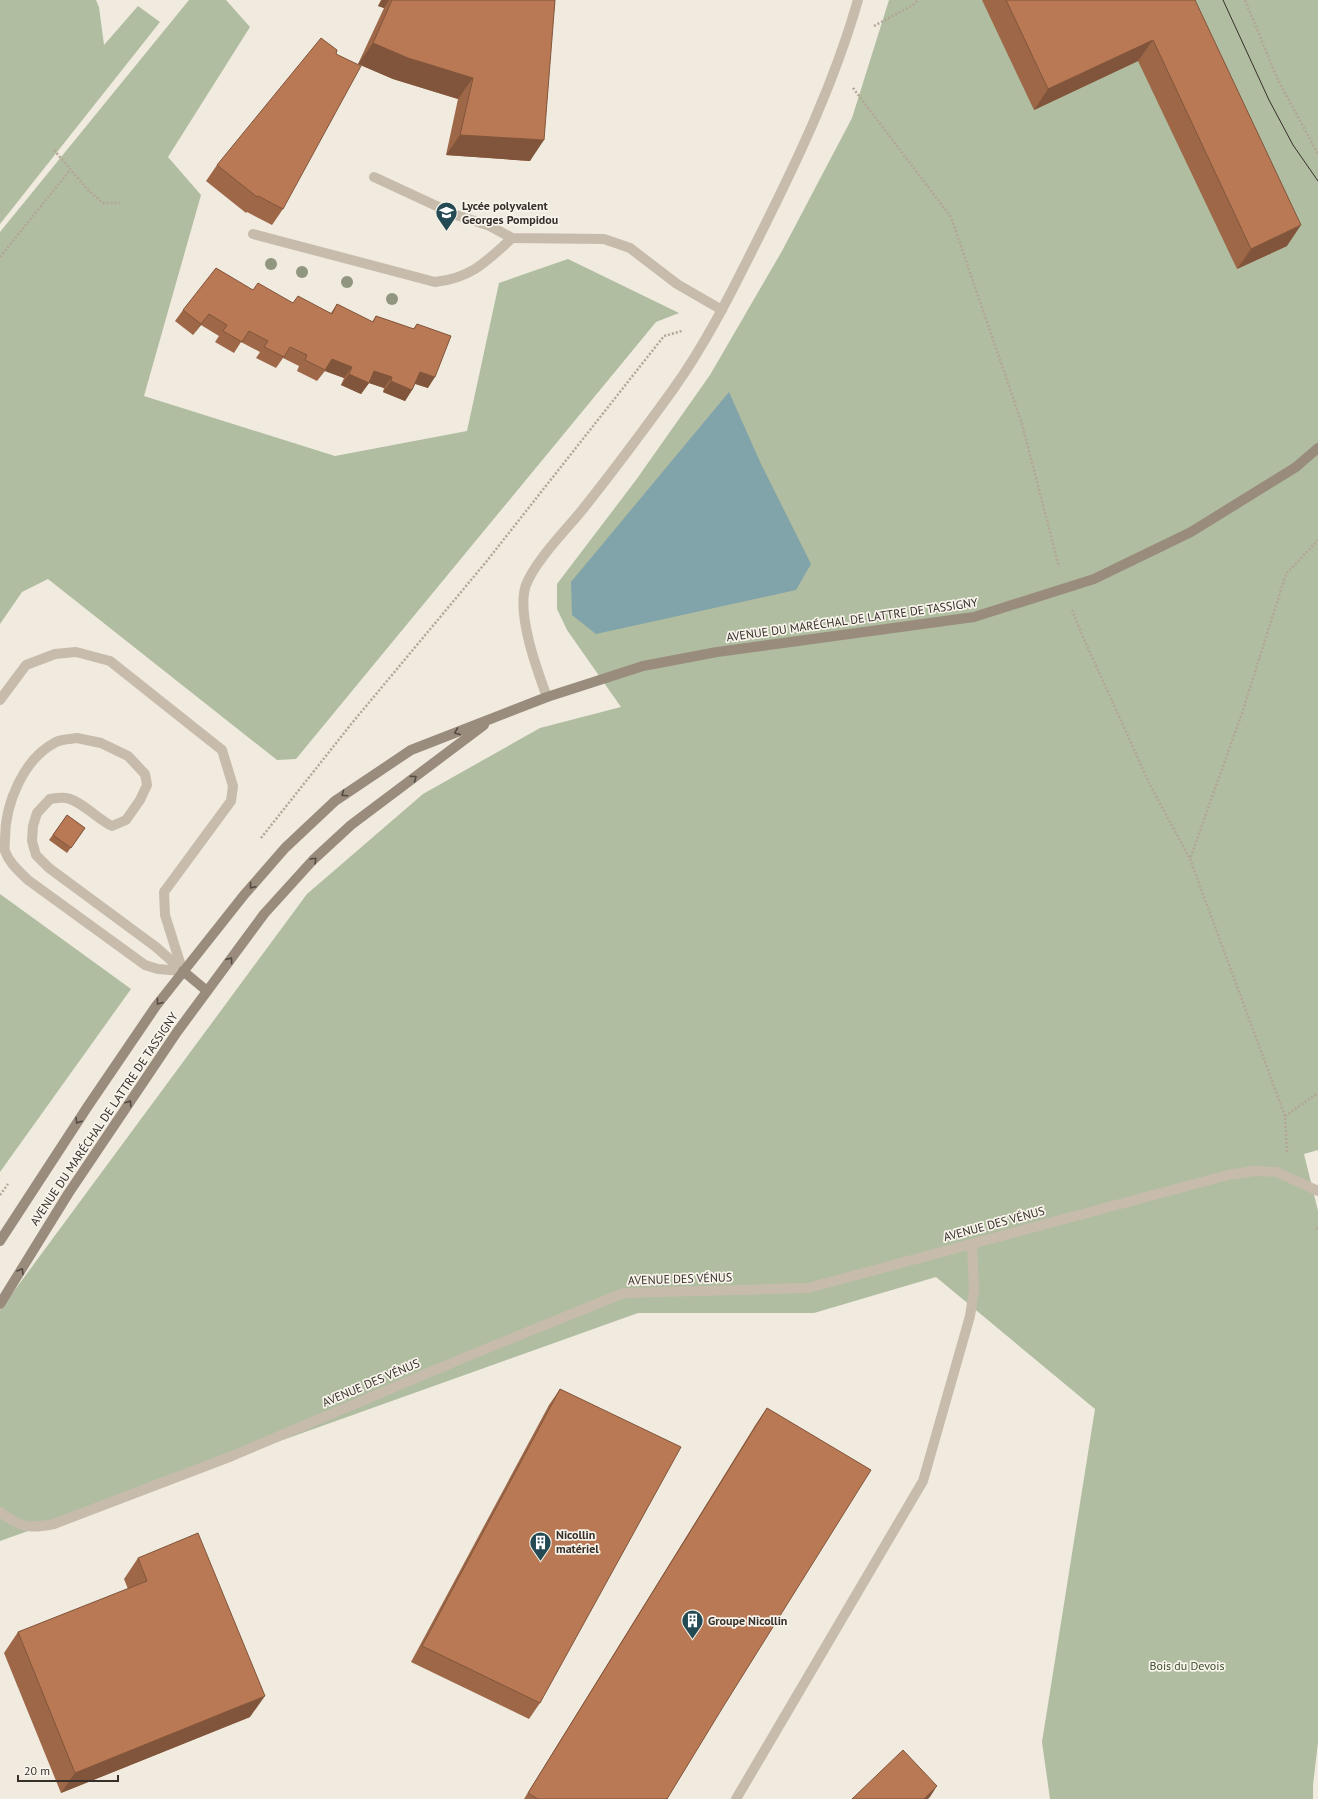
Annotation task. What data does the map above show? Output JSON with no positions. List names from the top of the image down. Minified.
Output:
{"streets":{"street":["AVENUE DU MARÉCHAL DE LATTRE DE TASSIGNY","AVENUE DES VÉNUS"]},"parks":["Bois du Devois"],"places":{"school or university":["Lycée polyvalent Georges Pompidou"],"building":["Nicollin matériel","Groupe Nicollin"]},"scale_bar":"20 m"}
